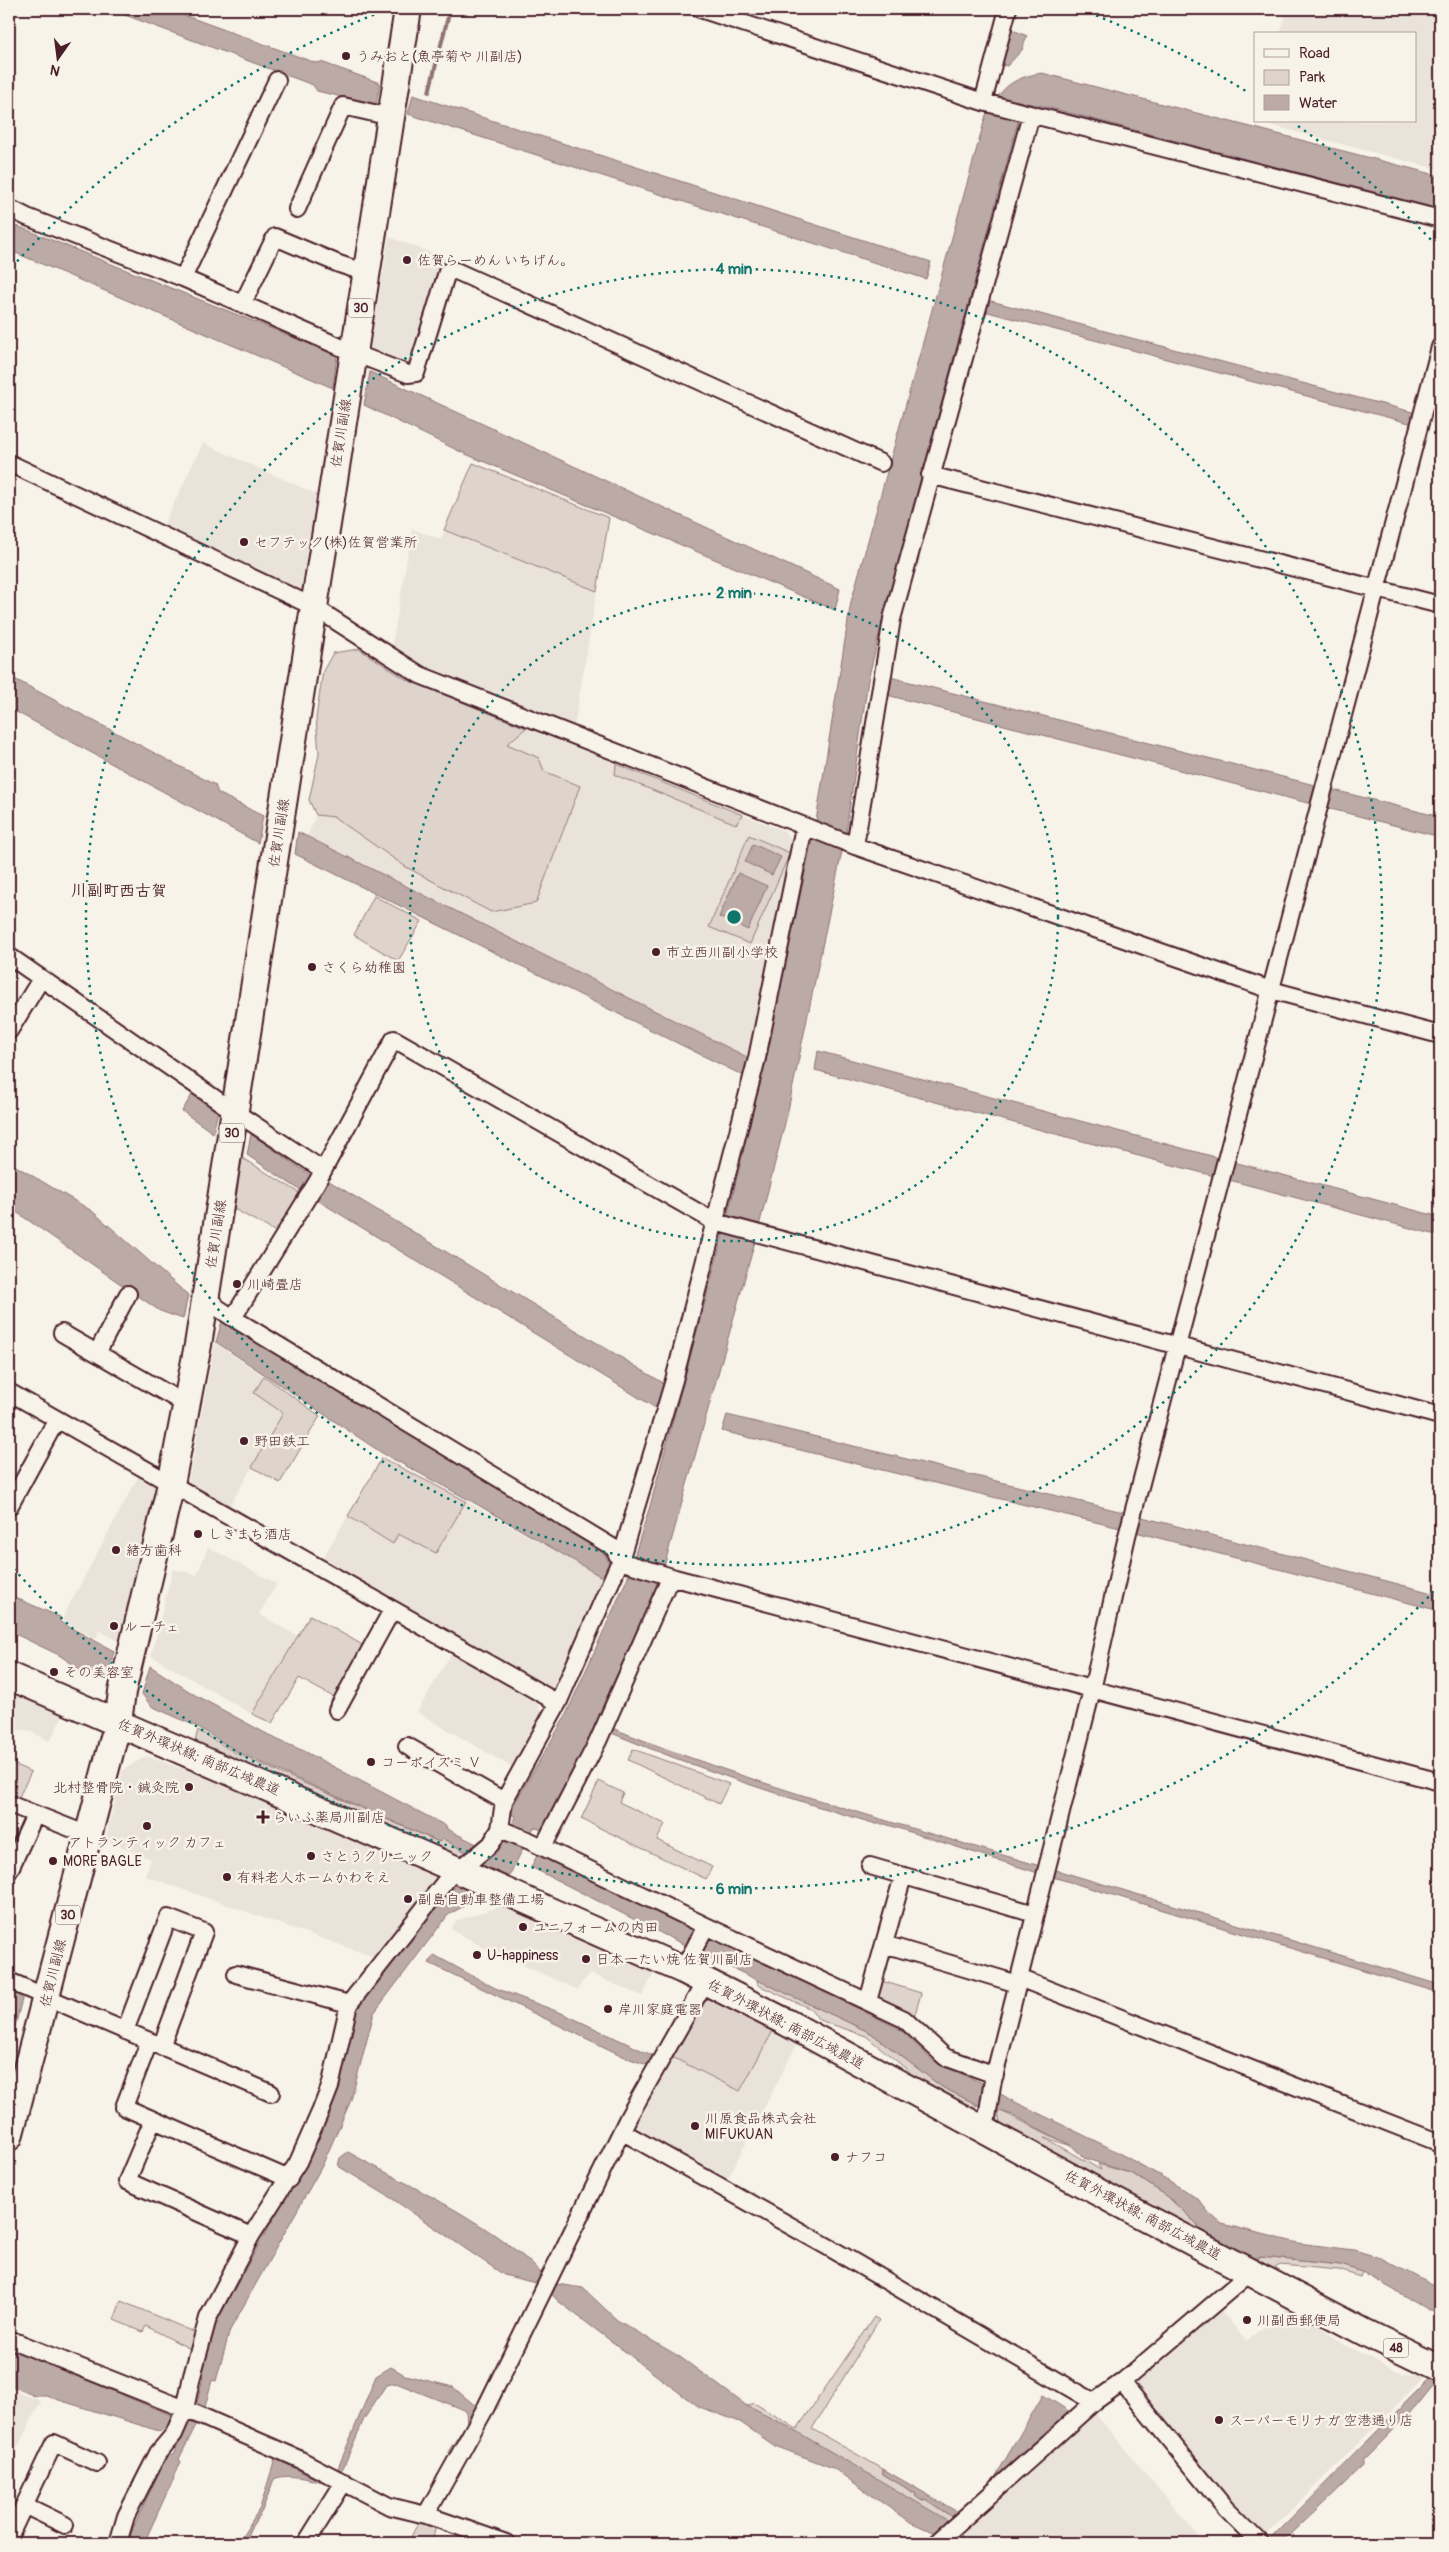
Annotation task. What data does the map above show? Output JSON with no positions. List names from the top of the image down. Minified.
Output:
{"streets":{"main road":["30","佐賀川副線","佐賀外環状線; 南部広域農道","48"]},"crossings":[["佐賀川副線","佐賀外環状線; 南部広域農道"]],"districts":["川副町西古賀"],"places":{"other":["うみおと(魚亭菊や 川副店)","佐賀らーめん いちげん。","セフテック(株)佐賀営業所","市立西川副小学校","さくら幼稚園","川崎畳店","野田鉄工","しきまち酒店","緒方歯科","ルーチェ","その美容室","コーポイズミ Ⅴ","北村整骨院・鍼灸院","アトランティック カフェ","さとうクリニック","MORE BAGLE","有料老人ホームかわそえ","副島自動車整備工場","ユニフォームの内田","U-happiness","日本一たい焼 佐賀川副店","岸川家庭電器","川原食品株式会社 MIFUKUAN","ナフコ","川副西郵便局","スーパーモリナガ 空港通り店"],"health":["らいふ薬局川副店"]},"legend":["Road","Park","Water"],"north":"bottom","rings":["4 min","2 min","6 min"]}
